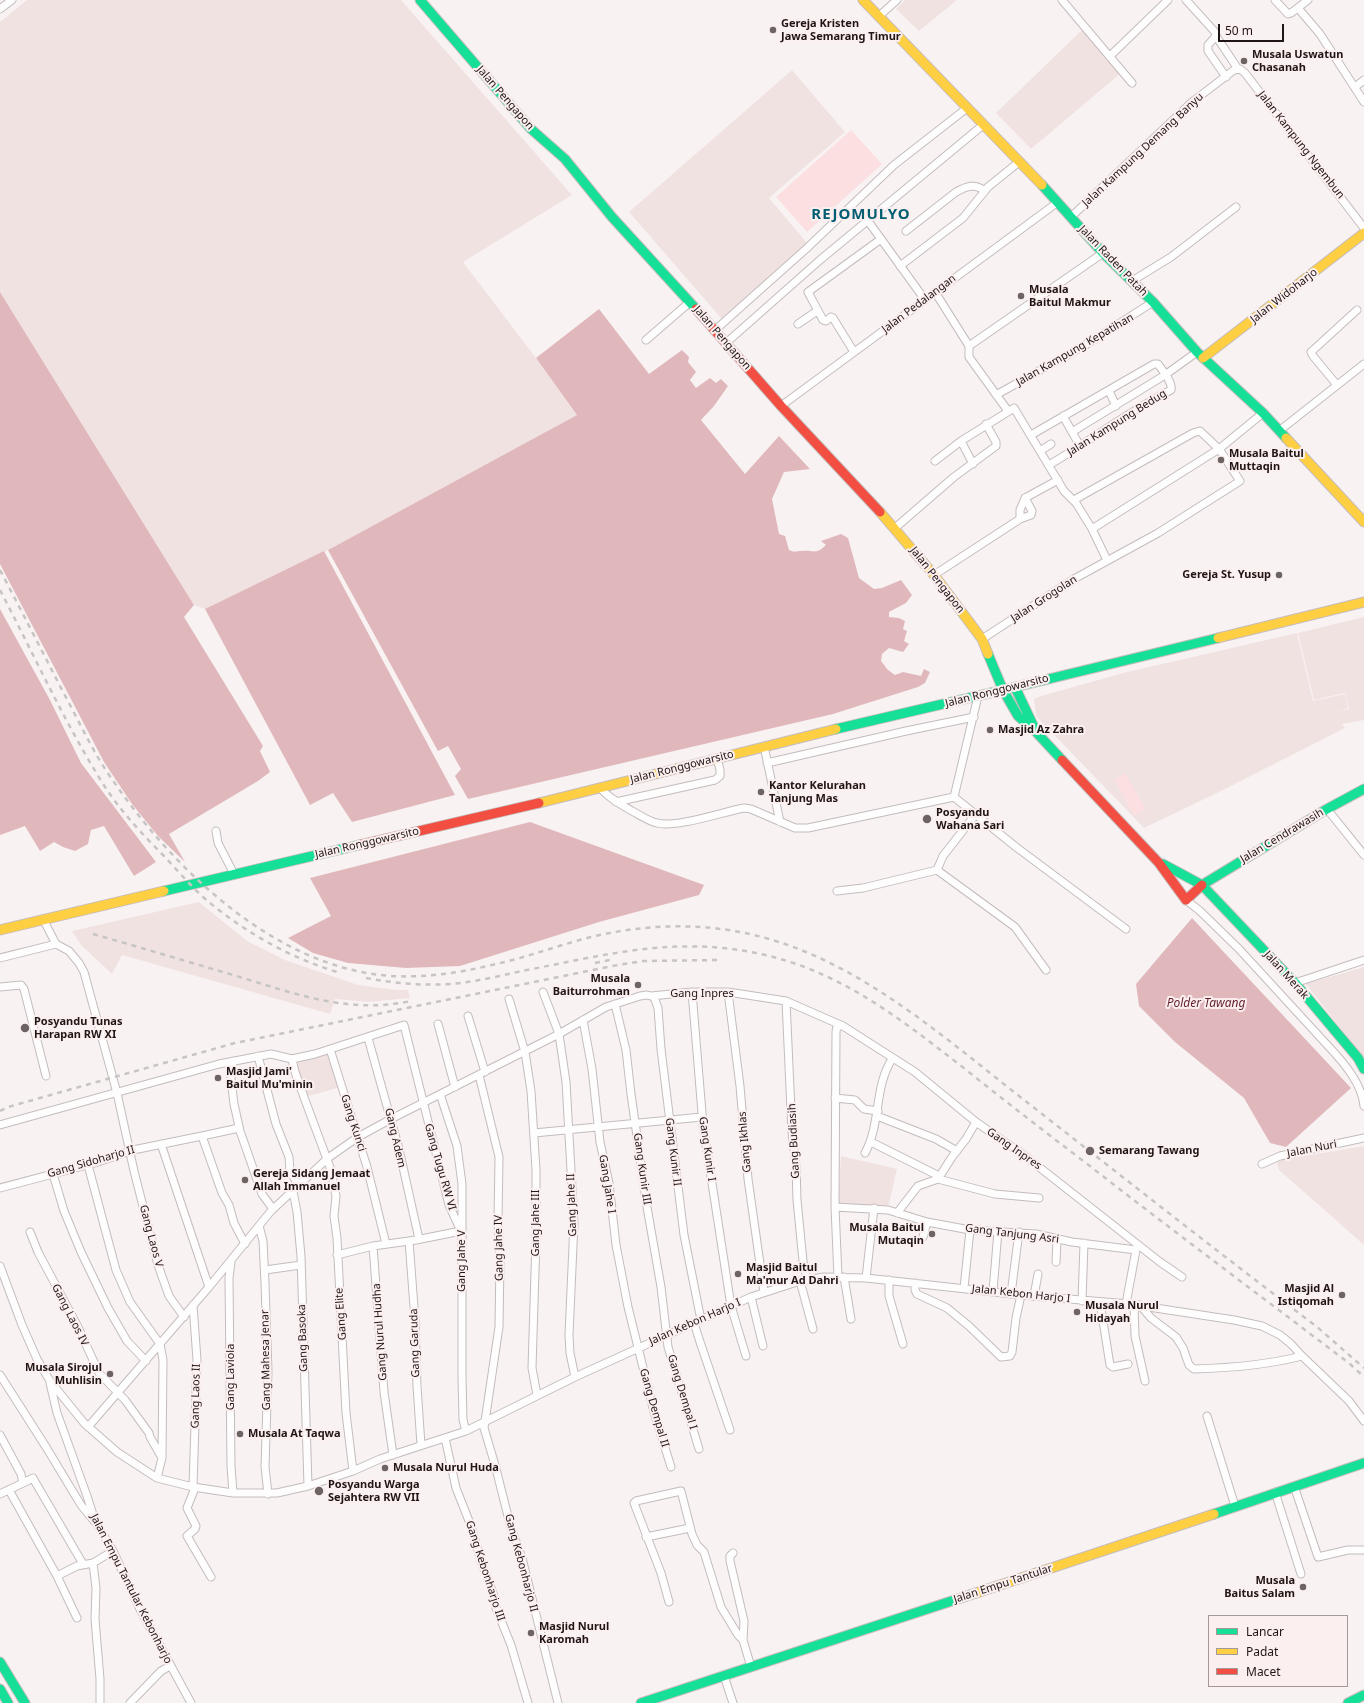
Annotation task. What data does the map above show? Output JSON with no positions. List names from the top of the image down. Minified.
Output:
{"streets":{"main road":["Jalan Pengapon","Jalan Raden Patah","Jalan Widoharjo","Jalan Ronggowarsito","Jalan Cendrawasih","Jalan Merak","Jalan Empu Tantular"],"street":["Jalan Kampung Ngembun","Jalan Kampung Demang Banyu","Jalan Pedalangan","Jalan Kampung Kepatihan","Jalan Kampung Bedug","Jalan Grogolan","Gang Inpres","Gang Kunci","Gang Adem","Gang Budiasih","Gang Ikhlas","Gang Kunir I","Jalan Nuri","Gang Kunir II","Gang Sidoharjo II","Gang Tugu RW VI","Gang Kunir III","Gang Jahe I","Gang Jahe II","Gang Jahe III","Gang Tanjung Asri","Gang Laos V","Gang Jahe IV","Gang Jahe V","Jalan Kebon Harjo I","Gang Elite","Gang Laos IV","Gang Nurul Hudha","Gang Basoka","Gang Garuda","Gang Mahesa Jenar","Gang Laviola","Gang Dempal I","Gang Laos II","Gang Dempal II","Gang Kebonharjo II","Gang Kebonharjo III","Jalan Empu Tantular Kebonharjo"]},"crossings":[["Jalan Pengapon","Jalan Pedalangan"],["Jalan Pengapon","Jalan Grogolan"],["Jalan Pengapon","Jalan Ronggowarsito"],["Jalan Kampung Ngembun","Jalan Kampung Demang Banyu"],["Jalan Kampung Demang Banyu","Jalan Raden Patah"],["Jalan Raden Patah","Jalan Widoharjo"],["Jalan Raden Patah","Jalan Pedalangan"],["Jalan Raden Patah","Jalan Kampung Kepatihan"],["Jalan Raden Patah","Jalan Kampung Bedug"],["Jalan Widoharjo","Jalan Kampung Bedug"],["Jalan Cendrawasih","Jalan Merak"],["Gang Inpres","Gang Budiasih"],["Gang Inpres","Gang Ikhlas"],["Gang Inpres","Gang Kunir I"],["Gang Inpres","Gang Kunir II"],["Gang Inpres","Gang Tanjung Asri"],["Gang Adem","Gang Tugu RW VI"],["Gang Budiasih","Jalan Kebon Harjo I"],["Gang Ikhlas","Jalan Kebon Harjo I"],["Gang Kunir I","Jalan Kebon Harjo I"],["Gang Kunir II","Jalan Kebon Harjo I"],["Gang Sidoharjo II","Gang Laos V"],["Gang Tugu RW VI","Gang Jahe V"],["Gang Kunir III","Jalan Kebon Harjo I"],["Gang Kunir III","Gang Dempal I"],["Gang Jahe I","Jalan Kebon Harjo I"],["Gang Jahe I","Gang Dempal II"],["Gang Jahe II","Jalan Kebon Harjo I"],["Gang Jahe III","Jalan Kebon Harjo I"],["Gang Jahe IV","Jalan Kebon Harjo I"],["Gang Jahe IV","Gang Kebonharjo II"],["Gang Jahe V","Jalan Kebon Harjo I"],["Jalan Kebon Harjo I","Gang Elite"],["Jalan Kebon Harjo I","Gang Nurul Hudha"],["Jalan Kebon Harjo I","Gang Basoka"],["Jalan Kebon Harjo I","Gang Garuda"],["Jalan Kebon Harjo I","Gang Mahesa Jenar"],["Jalan Kebon Harjo I","Gang Laviola"],["Jalan Kebon Harjo I","Gang Dempal I"],["Jalan Kebon Harjo I","Gang Laos II"],["Jalan Kebon Harjo I","Gang Dempal II"],["Jalan Kebon Harjo I","Gang Kebonharjo II"],["Jalan Kebon Harjo I","Gang Kebonharjo III"],["Jalan Kebon Harjo I","Jalan Empu Tantular Kebonharjo"]],"districts":["REJOMULYO"],"water":["Polder Tawang"],"places":["Gereja Kristen Jawa Semarang Timur","Musala Uswatun Chasanah","Musala Baitul Makmur","Musala Baitul Muttaqin","Gereja St. Yusup","Masjid Az Zahra","Kantor Kelurahan Tanjung Mas","Posyandu Wahana Sari","Musala Baiturrohman","Posyandu Tunas Harapan RW XI","Masjid Jami' Baitul Mu'minin","Semarang Tawang","Gereja Sidang Jemaat Allah Immanuel","Musala Baitul Mutaqin","Masjid Baitul Ma'mur Ad Dahri","Masjid Al Istiqomah","Musala Nurul Hidayah","Musala Sirojul Muhlisin","Musala At Taqwa","Musala Nurul Huda","Posyandu Warga Sejahtera RW VII","Musala Baitus Salam","Masjid Nurul Karomah"],"legend":["Lancar","Padat","Macet"],"scale_bar":"50 m"}
